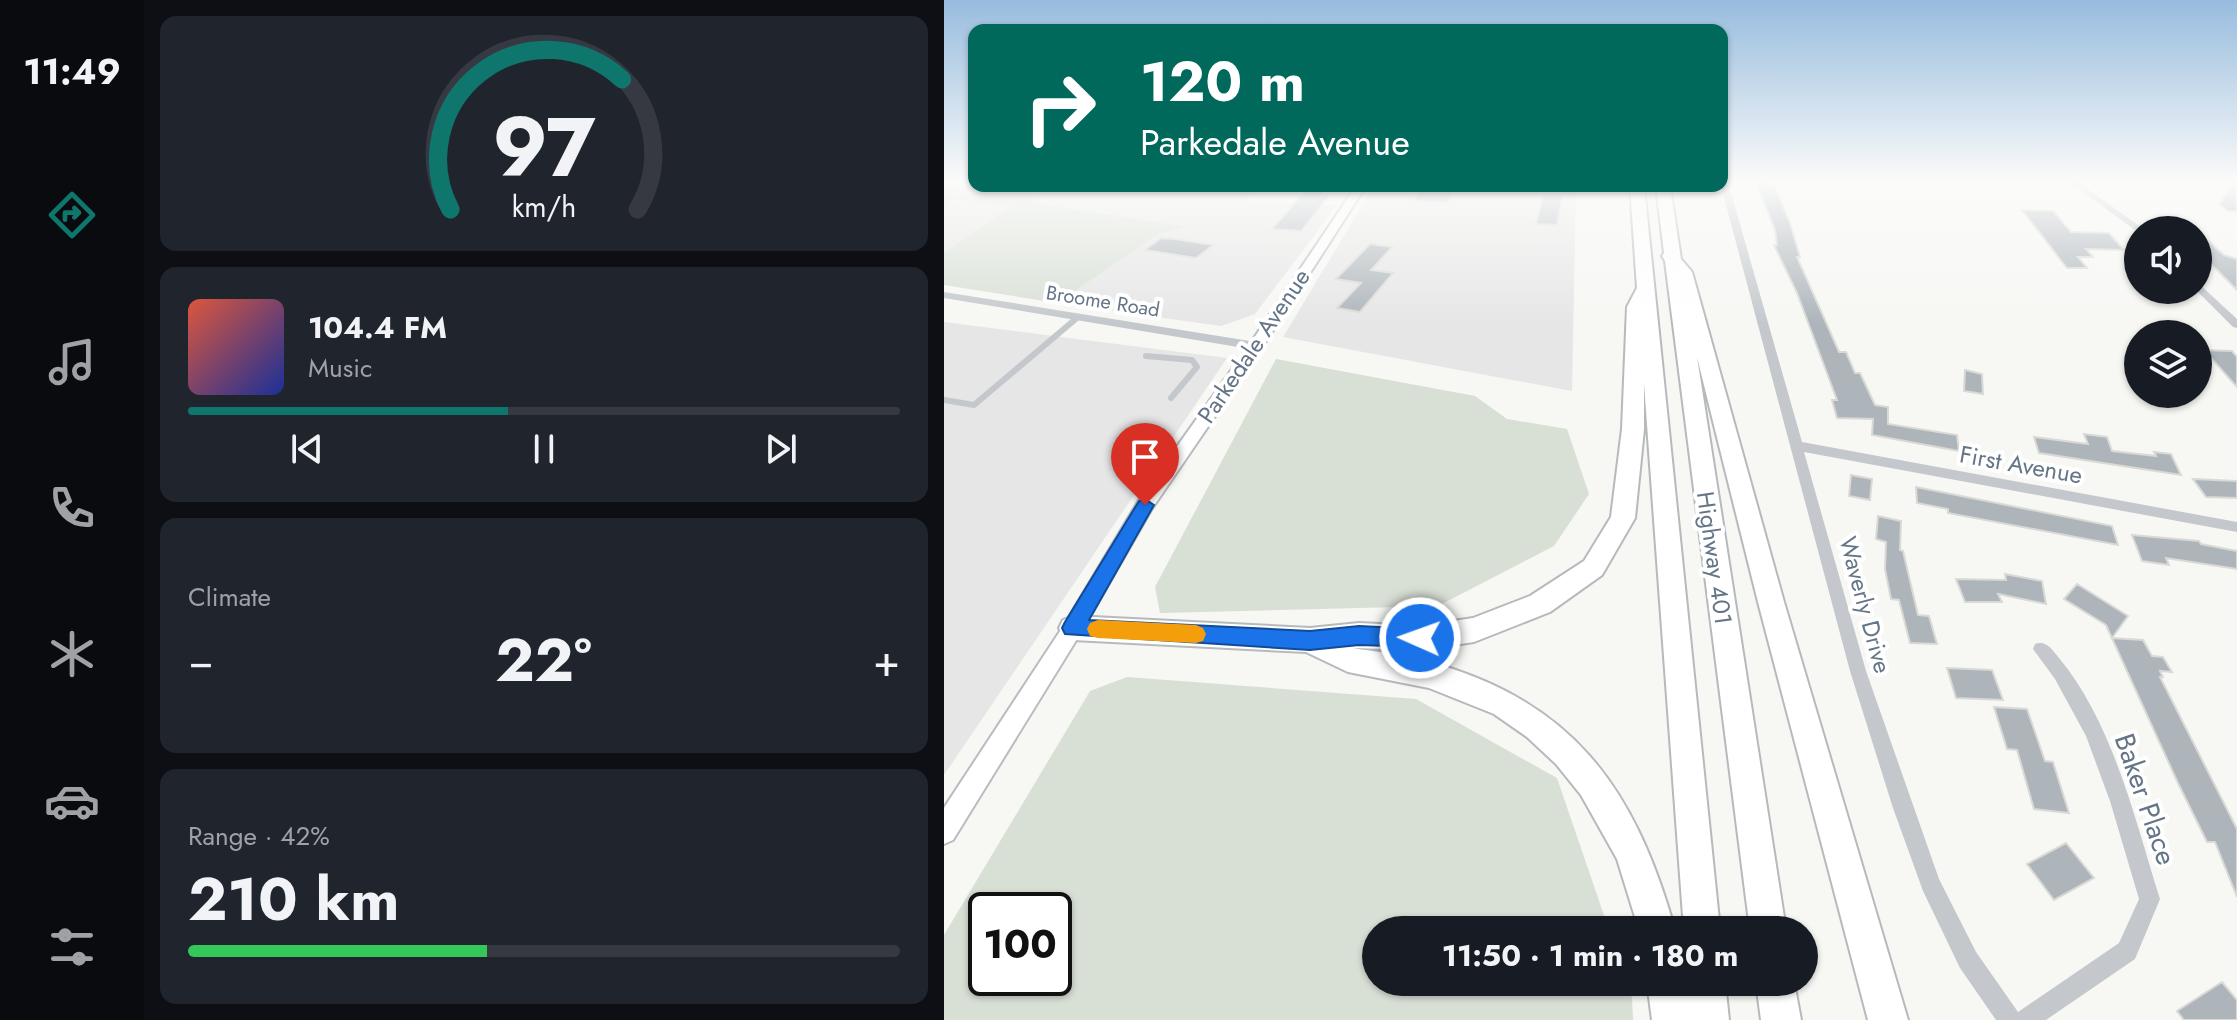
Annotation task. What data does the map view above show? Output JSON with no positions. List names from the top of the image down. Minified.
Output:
{"streets":{"highway":["Highway 401"],"main road":["Parkedale Avenue"],"street":["Broome Road","First Avenue","Waverly Drive","Baker Place"]},"crossings":[["Broome Road","Parkedale Avenue"],["First Avenue","Waverly Drive"]],"page":{"tabs":"11:49","turn":["120 m","Parkedale Avenue"],"song":["104.4 FM","Music"],"tile":["Climate",["Range · 42%","210 km"]],"heat":["−","22°","+"],"limit":"100","trip":"11:50 · 1 min · 180 m","gauge":["97","km/h"]}}
